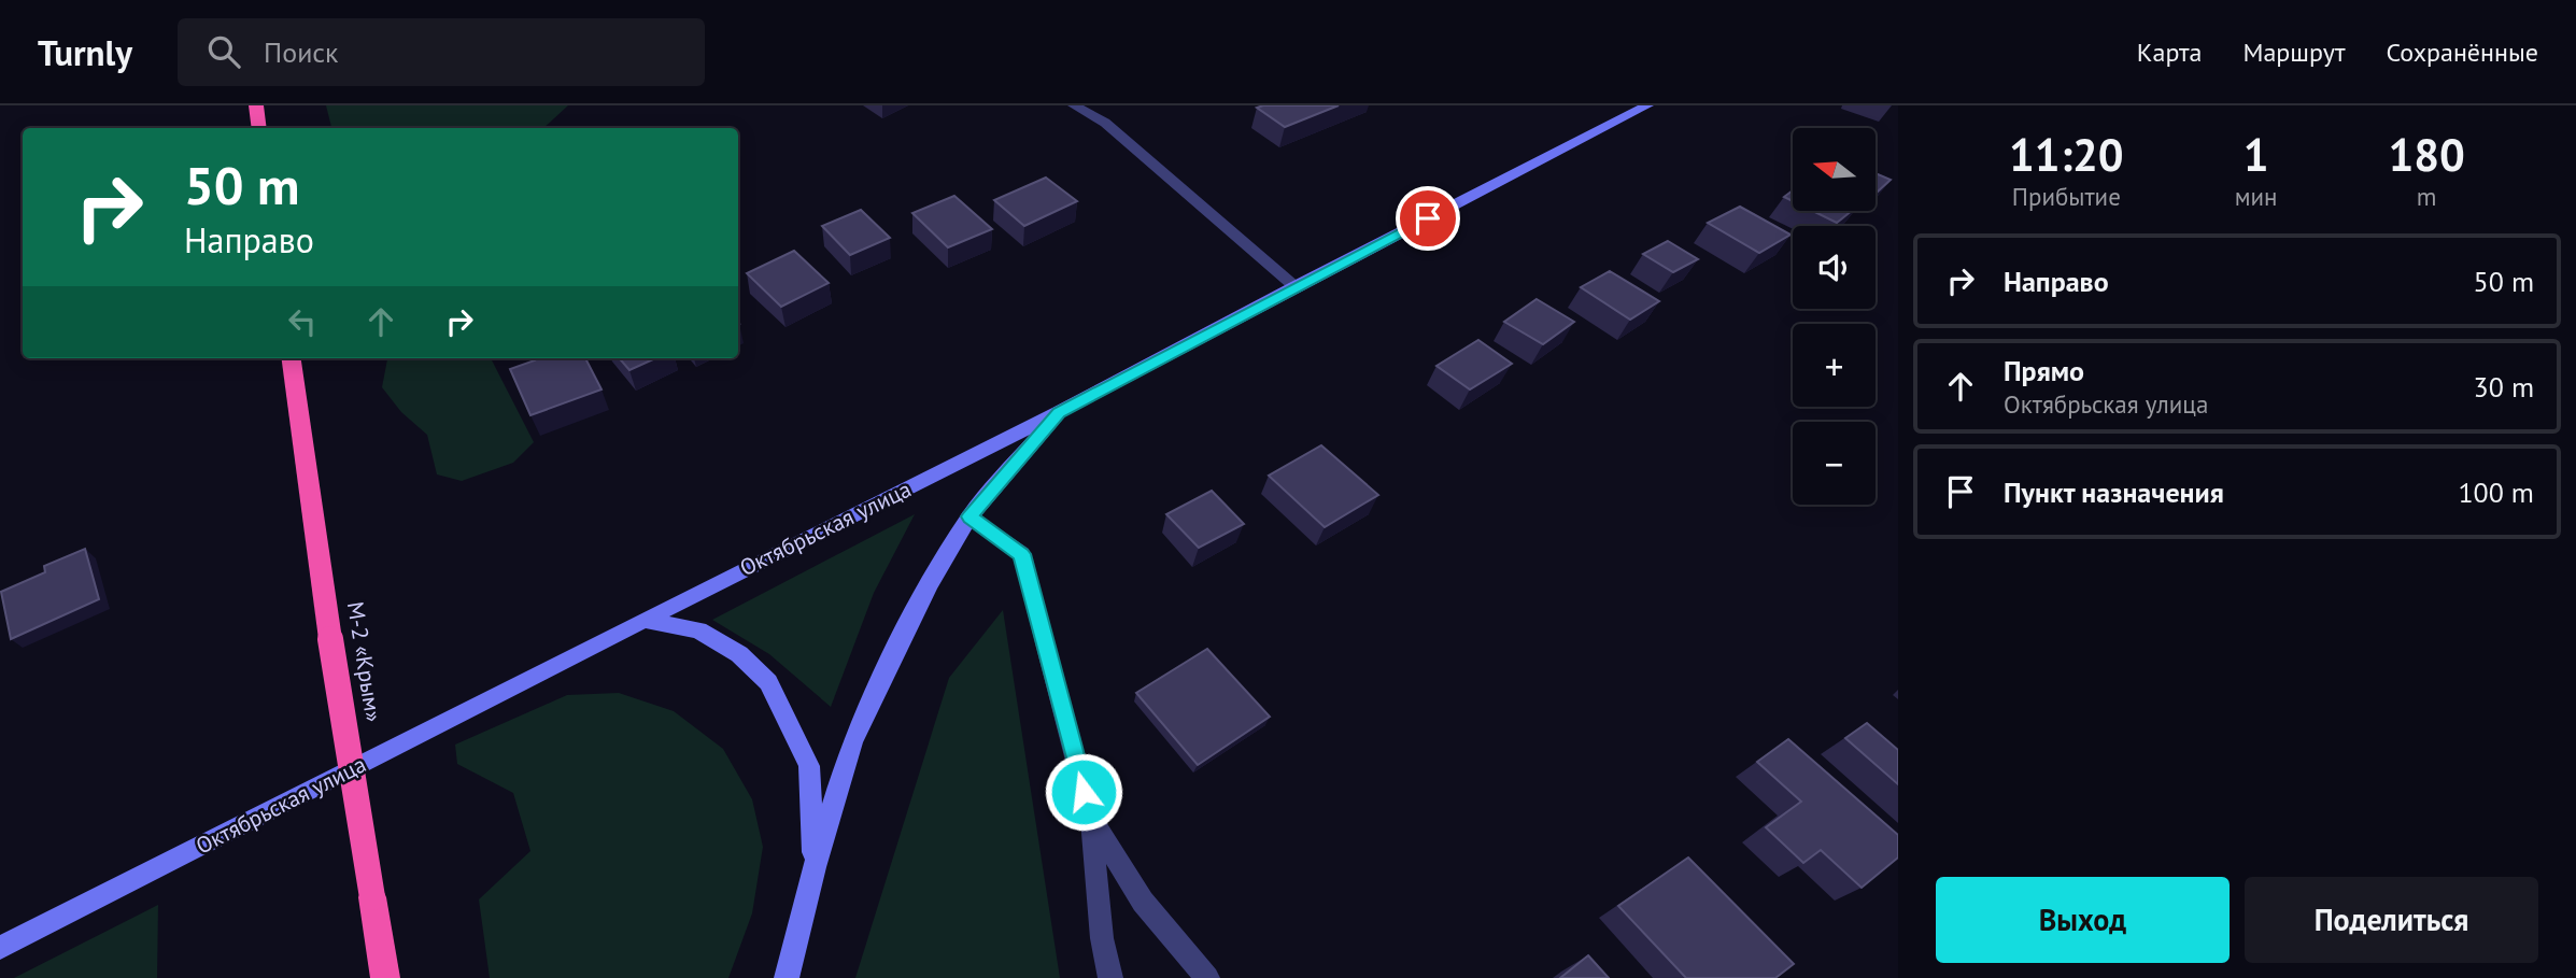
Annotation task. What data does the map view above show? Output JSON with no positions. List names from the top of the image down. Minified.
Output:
{"streets":{"highway":["М-2 «Крым»"],"main road":["Октябрьская улица"]},"north":"left","page":{"header":"Turnly","search":"Поиск","nav":["Карта","Маршрут","Сохранённые"],"eta":["11:20","Прибытие","1","мин","180","m"],"map_buttons":["+","−"],"turn":["50 m","Направо"],"list":[{"name":"Направо","value":"50 m"},{"name":"Прямо","note":"Октябрьская улица","value":"30 m"},{"name":"Пункт назначения","value":"100 m"}],"buttons":["Выход","Поделиться"]}}
